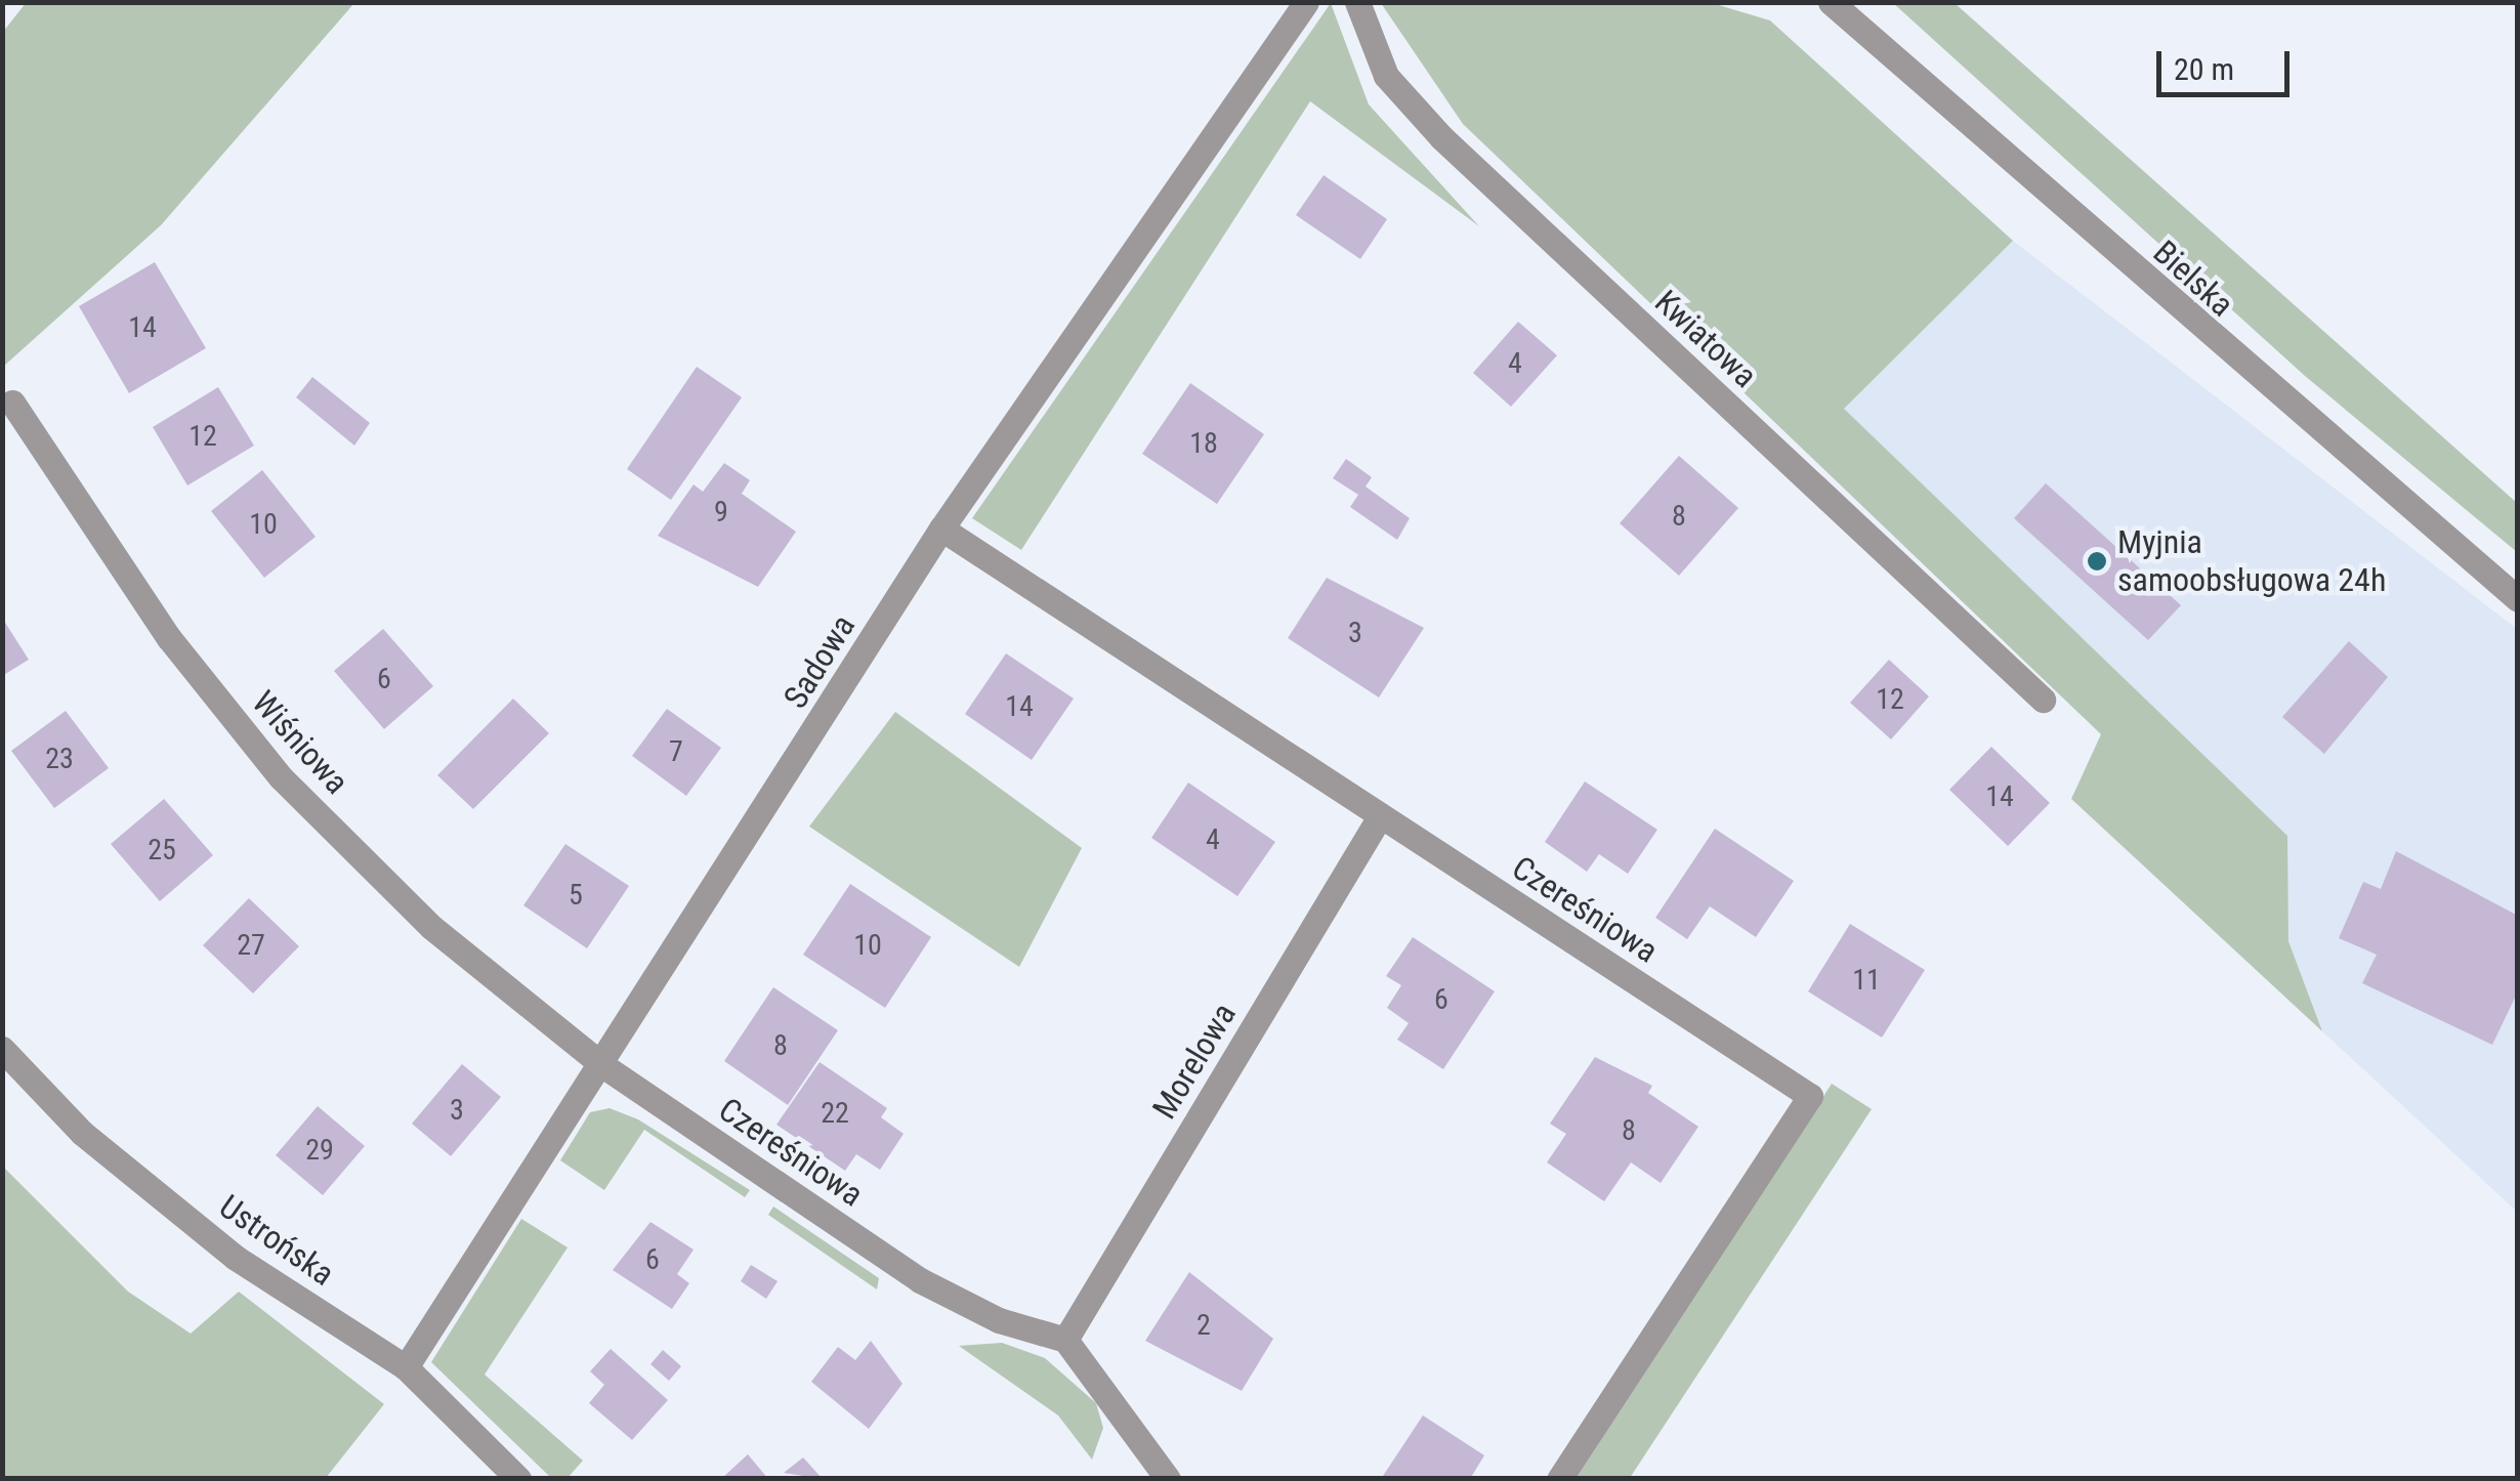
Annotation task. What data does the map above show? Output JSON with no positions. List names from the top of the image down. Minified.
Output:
{"streets":{"street":["Bielska","Kwiatowa","Sadowa","Wiśniowa","Czereśniowa","Morelowa","Ustrońska"]},"crossings":[["Sadowa","Wiśniowa"],["Sadowa","Czereśniowa"],["Sadowa","Ustrońska"],["Wiśniowa","Czereśniowa"],["Czereśniowa","Morelowa"]],"places":["Myjnia samoobsługowa 24h"],"house_numbers":["14","4","12","18","9","8","10","3","6","12","14","7","23","14","4","25","5","27","10","11","6","8","3","22","8","29","6","2"],"scale_bar":"20 m"}
